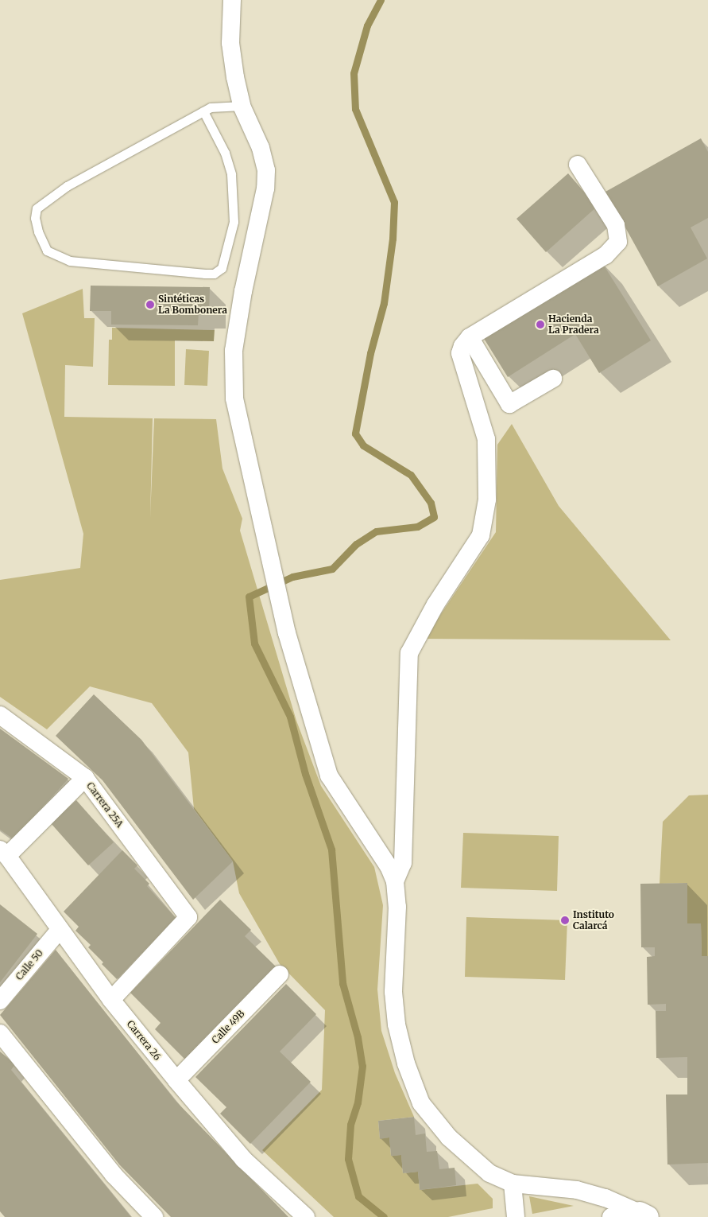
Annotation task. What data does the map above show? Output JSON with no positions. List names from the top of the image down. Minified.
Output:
{"streets":{"street":["Carrera 25A","Calle 50","Calle 49B","Carrera 26"]},"crossings":[["Carrera 25A","Carrera 26"],["Calle 50","Carrera 26"],["Calle 49B","Carrera 26"]],"places":["Sintéticas La Bombonera","Hacienda La Pradera","Instituto Calarcá"]}
